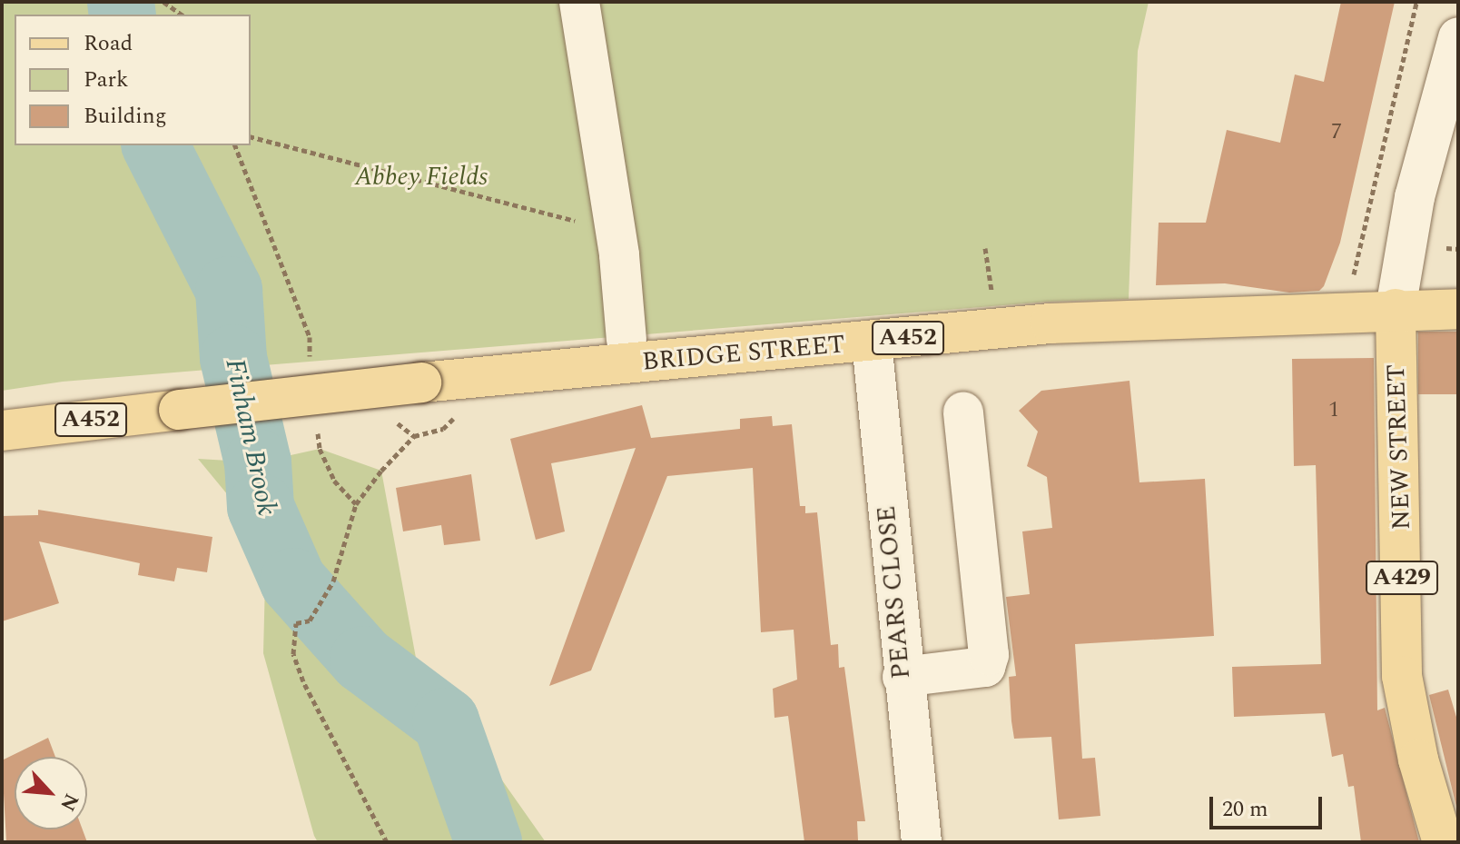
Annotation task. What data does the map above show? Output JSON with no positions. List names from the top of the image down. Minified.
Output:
{"streets":{"main road":["A452","BRIDGE STREET","NEW STREET","A429"],"street":["PEARS CLOSE"]},"crossings":[["A452","BRIDGE STREET"],["A452","NEW STREET"],["BRIDGE STREET","NEW STREET"],["BRIDGE STREET","PEARS CLOSE"]],"water":["Finham Brook"],"parks":["Abbey Fields"],"house_numbers":["7","1"],"legend":["Road","Park","Building"],"scale_bar":"20 m","north":"bottom right"}
